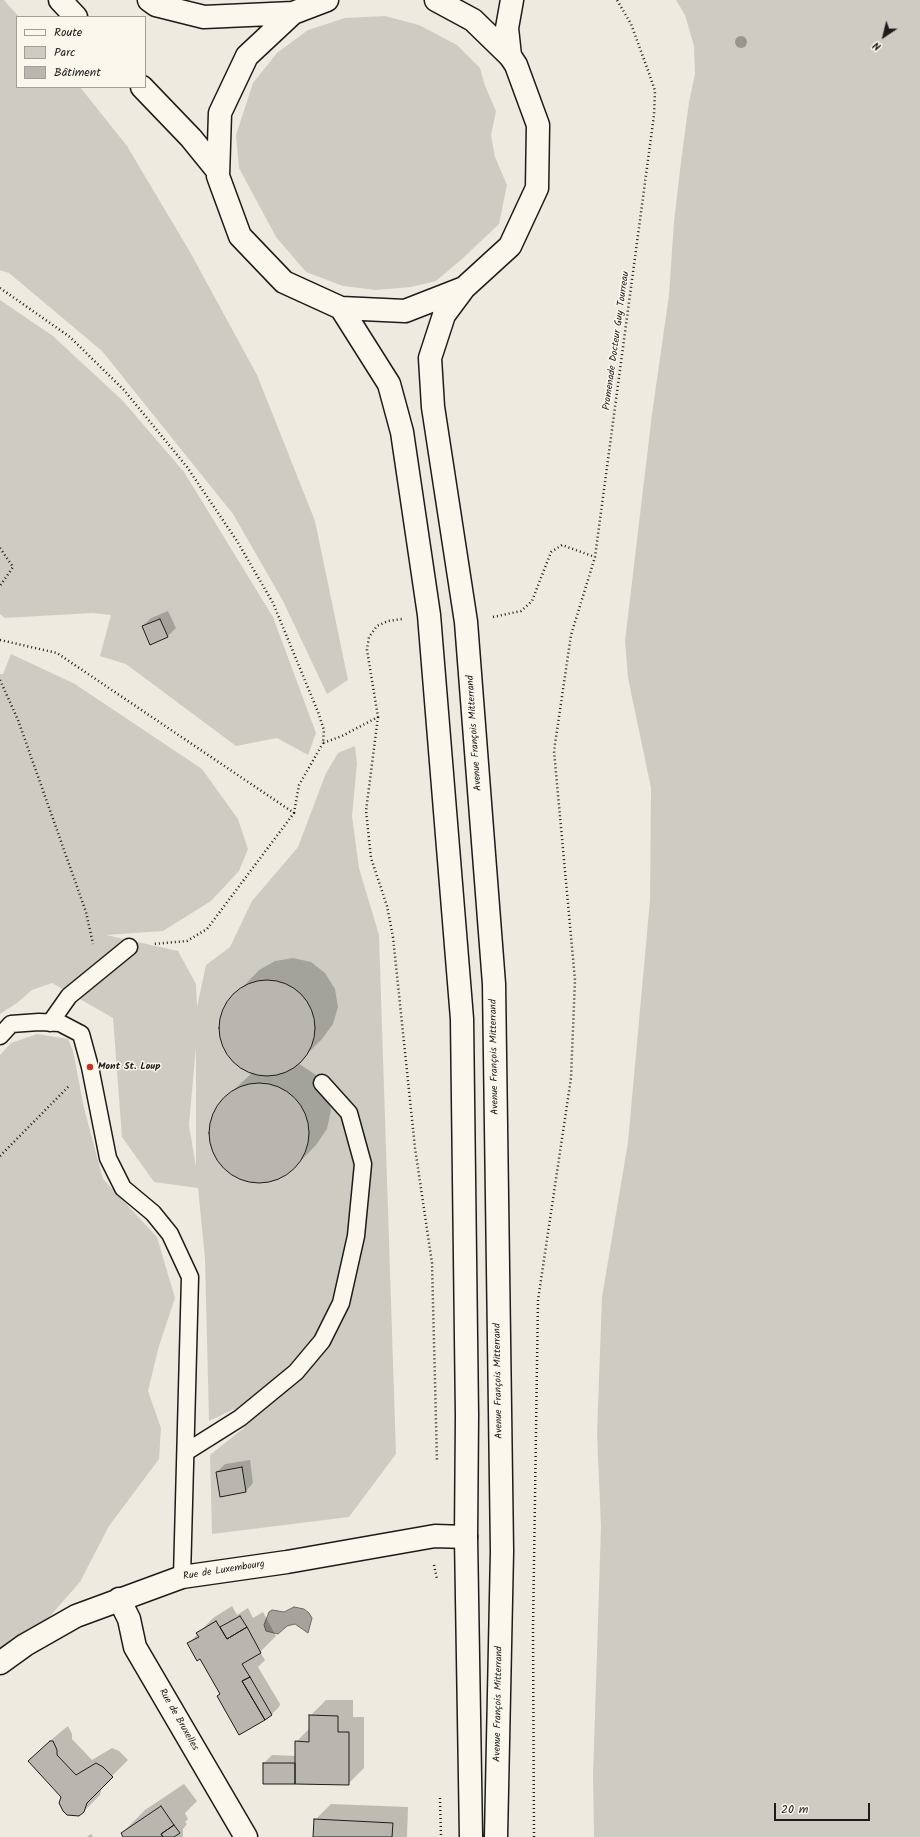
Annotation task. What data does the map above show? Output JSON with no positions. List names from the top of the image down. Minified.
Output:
{"streets":{"main road":["Avenue François Mitterrand","Rue de Luxembourg","Rue de Bruxelles"],"path":["Promenade Docteur Guy Tourreau"]},"crossings":[["Rue de Luxembourg","Rue de Bruxelles"]],"places":["Mont St. Loup"],"legend":["Route","Parc","Bâtiment"],"scale_bar":"20 m","north":"bottom left"}
